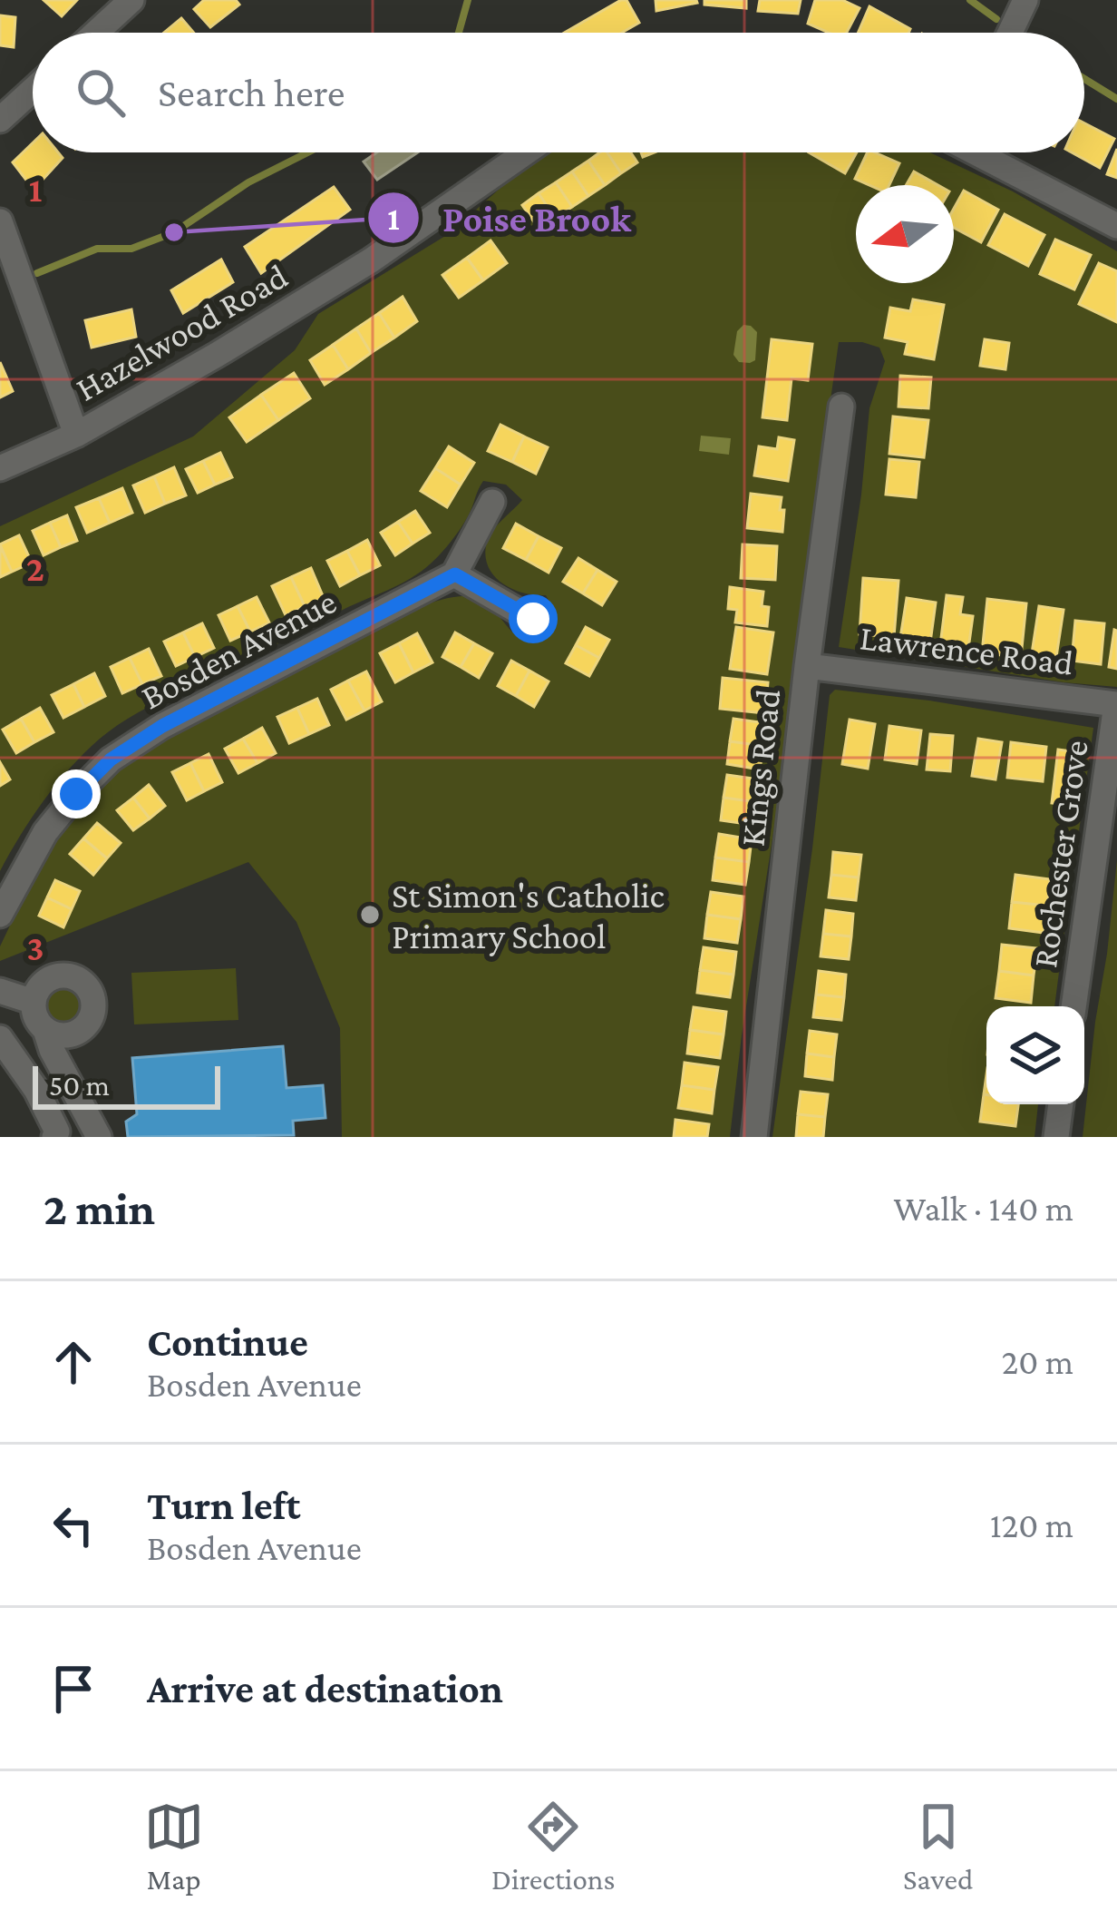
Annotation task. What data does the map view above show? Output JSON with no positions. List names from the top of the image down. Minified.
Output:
{"streets":{"street":["Hazelwood Road","Bosden Avenue","Lawrence Road","Kings Road","Rochester Grove"]},"crossings":[["Lawrence Road","Kings Road"],["Lawrence Road","Rochester Grove"]],"places":["Poise Brook","St Simon's Catholic Primary School"],"scale_bar":"50 m","north":"left","page":{"search":"Search here","scale":"50 m","heading":["2 min","Walk · 140 m"],"list":[["Continue","Bosden Avenue","20 m"],["Turn left","Bosden Avenue","120 m"],"Arrive at destination"],"nav":["Map","Directions","Saved"]},"grid":{"rows":["1","2","3"]}}
